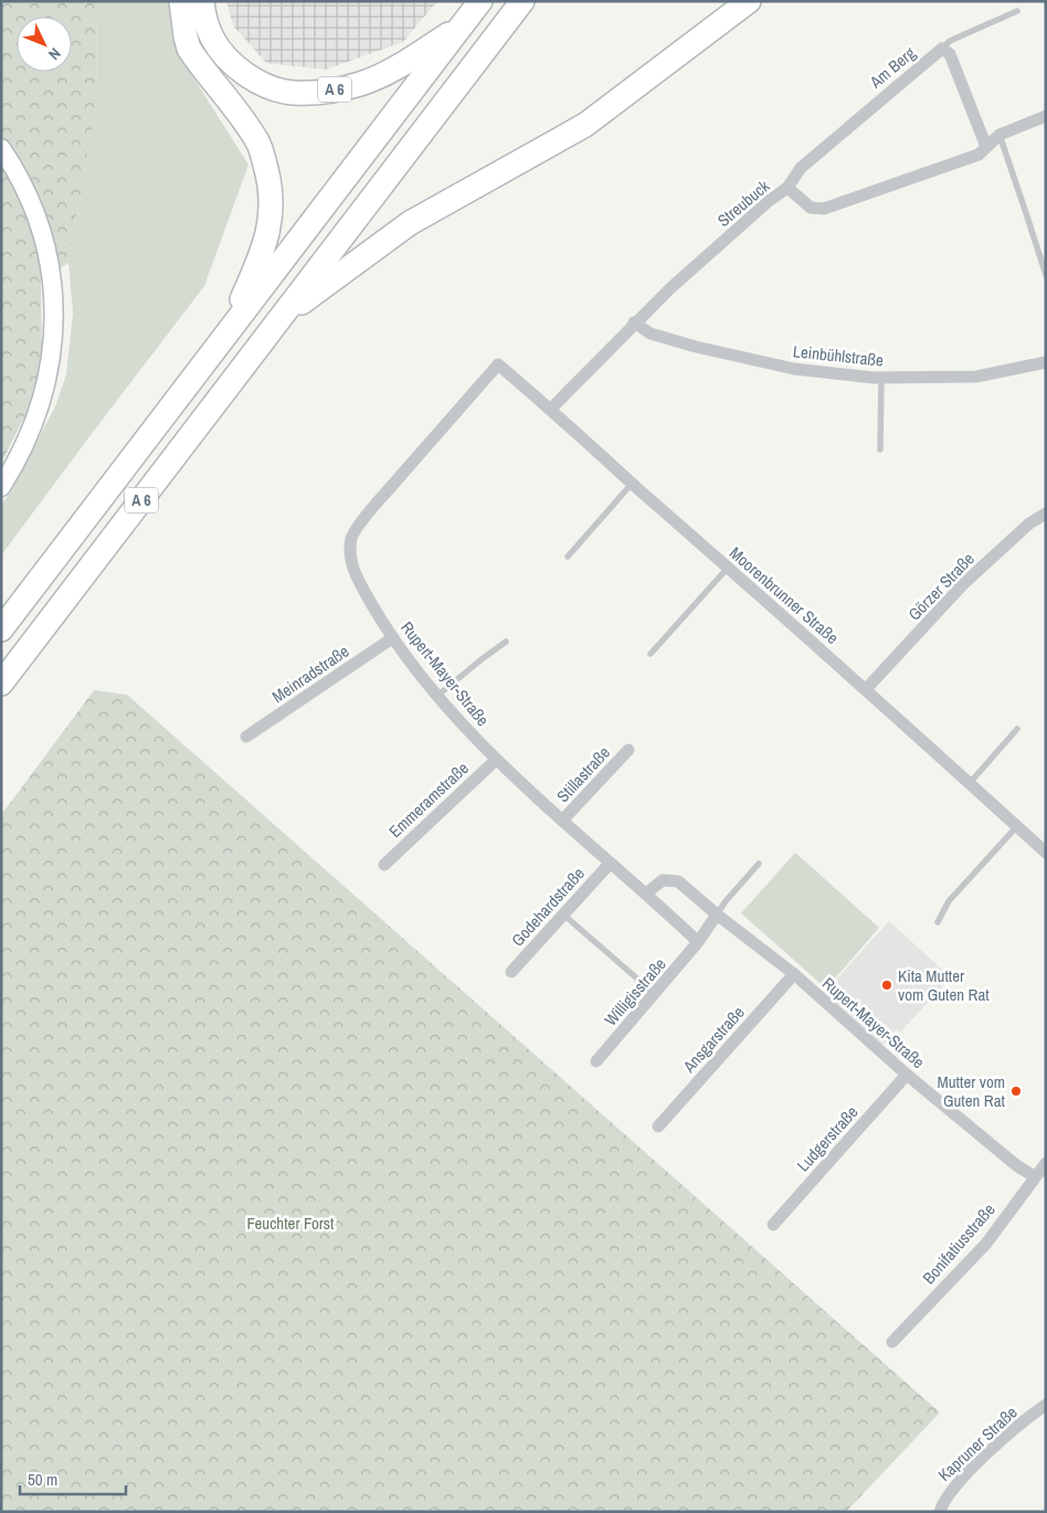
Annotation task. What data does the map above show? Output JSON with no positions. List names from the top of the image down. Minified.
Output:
{"streets":{"highway":["A 6"],"street":["Am Berg","Streubuck","Leinbühlstraße","Görzer Straße","Moorenbrunner Straße","Meinradstraße","Rupert-Mayer-Straße","Stillastraße","Emmeramstraße","Godehardstraße","Willigisstraße","Ansgarstraße","Ludgerstraße","Bonifatiusstraße","Kapruner Straße"]},"crossings":[["Am Berg","Streubuck"],["Streubuck","Leinbühlstraße"],["Streubuck","Moorenbrunner Straße"],["Görzer Straße","Moorenbrunner Straße"],["Moorenbrunner Straße","Rupert-Mayer-Straße"],["Meinradstraße","Rupert-Mayer-Straße"],["Rupert-Mayer-Straße","Stillastraße"],["Rupert-Mayer-Straße","Emmeramstraße"],["Rupert-Mayer-Straße","Godehardstraße"],["Rupert-Mayer-Straße","Willigisstraße"],["Rupert-Mayer-Straße","Ansgarstraße"],["Rupert-Mayer-Straße","Ludgerstraße"],["Rupert-Mayer-Straße","Bonifatiusstraße"]],"parks":["Feuchter Forst"],"places":["Kita Mutter vom Guten Rat","Mutter vom Guten Rat"],"scale_bar":"50 m","north":"bottom right"}
